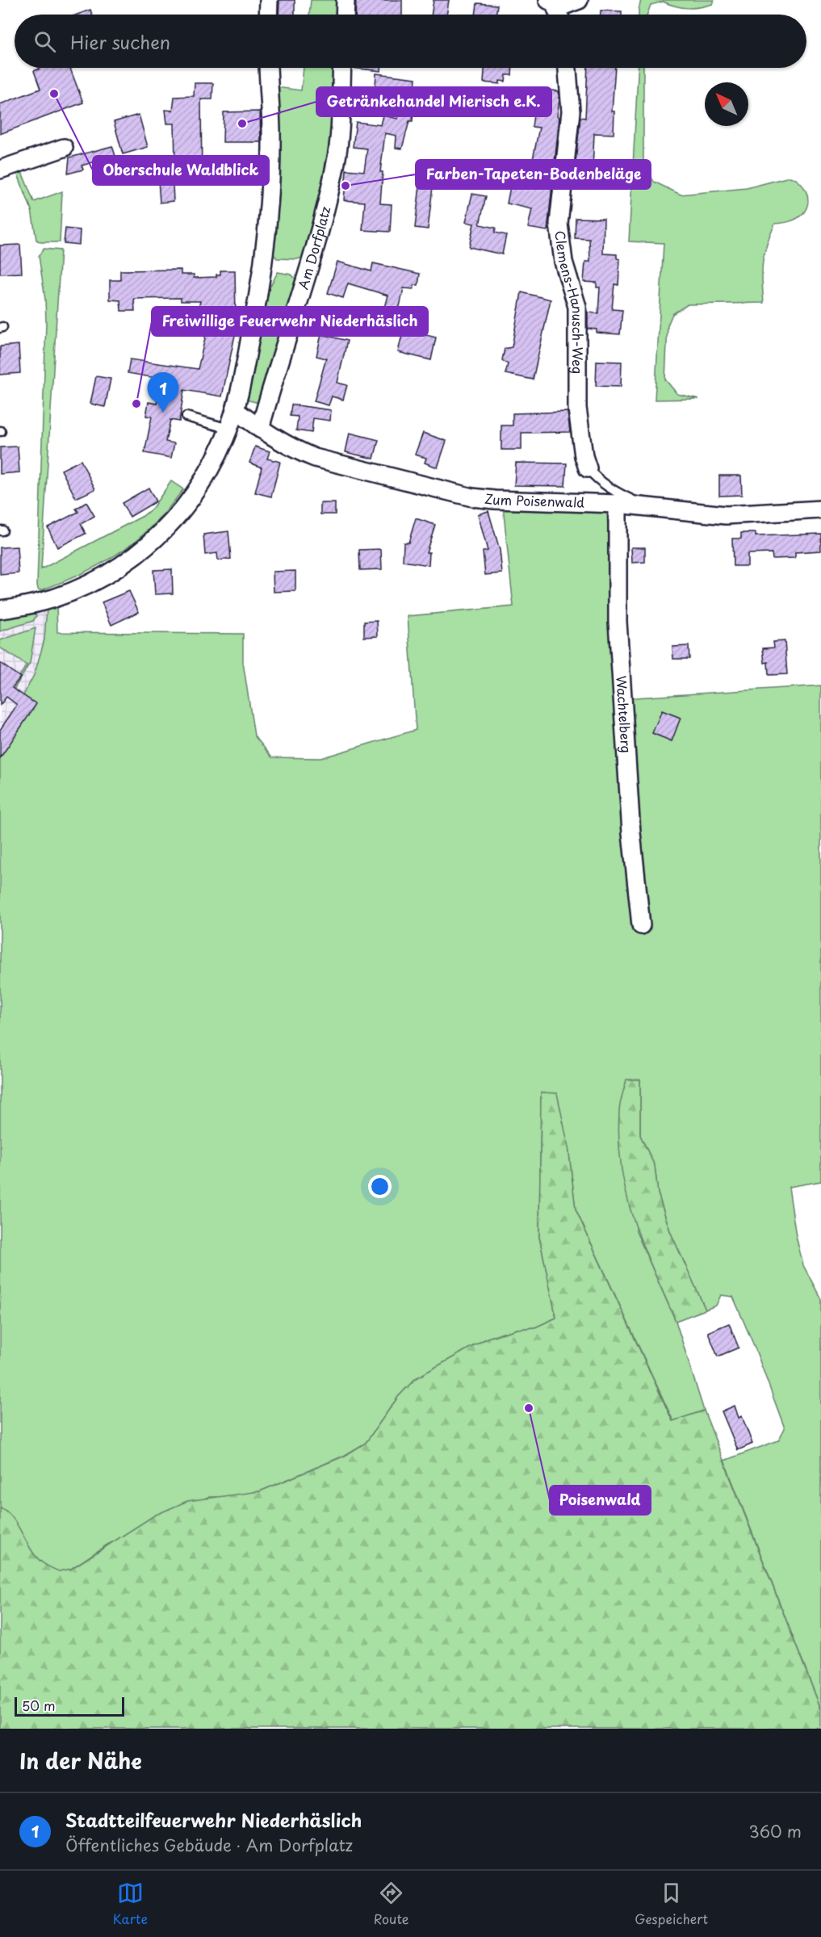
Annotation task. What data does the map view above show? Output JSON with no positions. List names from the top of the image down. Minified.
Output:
{"streets":{"street":["Am Dorfplatz","Clemens-Hanusch-Weg","Zum Poisenwald","Wachtelberg"]},"crossings":[["Am Dorfplatz","Zum Poisenwald"],["Clemens-Hanusch-Weg","Zum Poisenwald"],["Zum Poisenwald","Wachtelberg"]],"places":["Oberschule Waldblick","Getränkehandel Mierisch e.K.","Farben-Tapeten-Bodenbeläge","Freiwillige Feuerwehr Niederhäslich","Poisenwald"],"scale_bar":"50 m","north":"top left","page":{"search":"Hier suchen","pins":"1","scale":"50 m","heading":"In der Nähe","list":[{"mark":"1","name":"Stadtteilfeuerwehr Niederhäslich","note":"Öffentliches Gebäude · Am Dorfplatz","value":"360 m"}],"nav":["Karte","Route","Gespeichert"]}}
